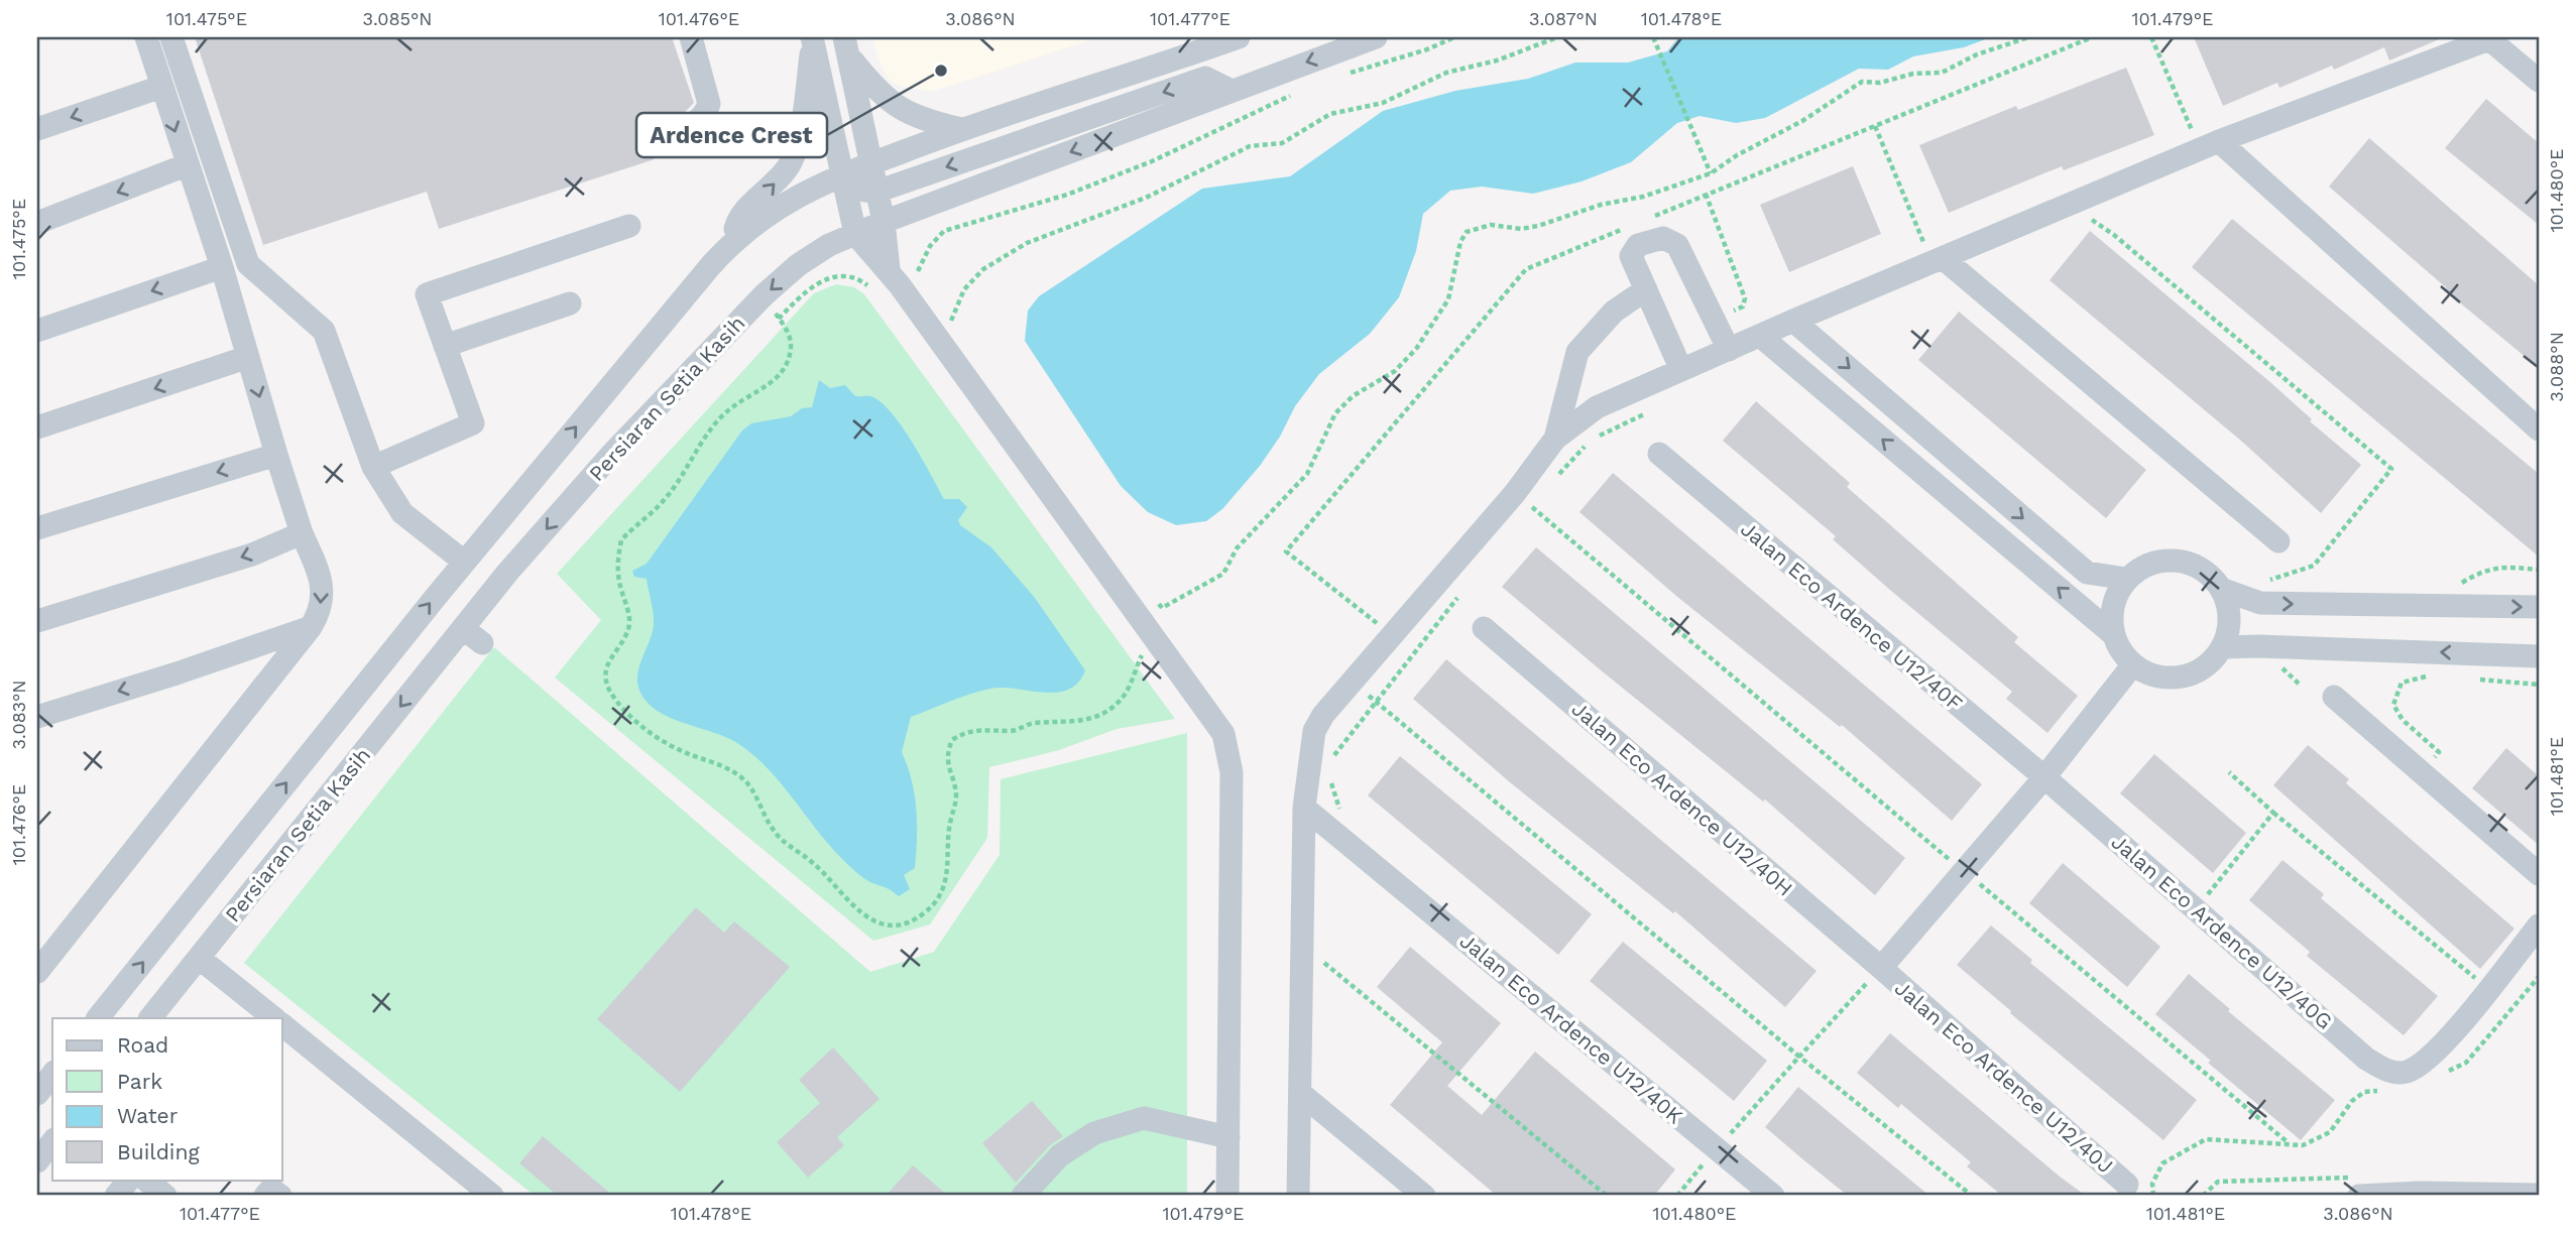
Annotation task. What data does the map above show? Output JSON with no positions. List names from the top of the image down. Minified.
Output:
{"streets":{"street":["Persiaran Setia Kasih","Jalan Eco Ardence U12/40F","Jalan Eco Ardence U12/40H","Jalan Eco Ardence U12/40G","Jalan Eco Ardence U12/40K","Jalan Eco Ardence U12/40J"]},"crossings":[["Jalan Eco Ardence U12/40F","Jalan Eco Ardence U12/40G"],["Jalan Eco Ardence U12/40H","Jalan Eco Ardence U12/40J"]],"places":["Ardence Crest"],"legend":["Road","Park","Water","Building"],"coordinates":["101.475°E","3.085°N","101.476°E","3.086°N","101.477°E","3.087°N","101.478°E","101.479°E","101.480°E","3.088°N","3.083°N","101.481°E"]}
